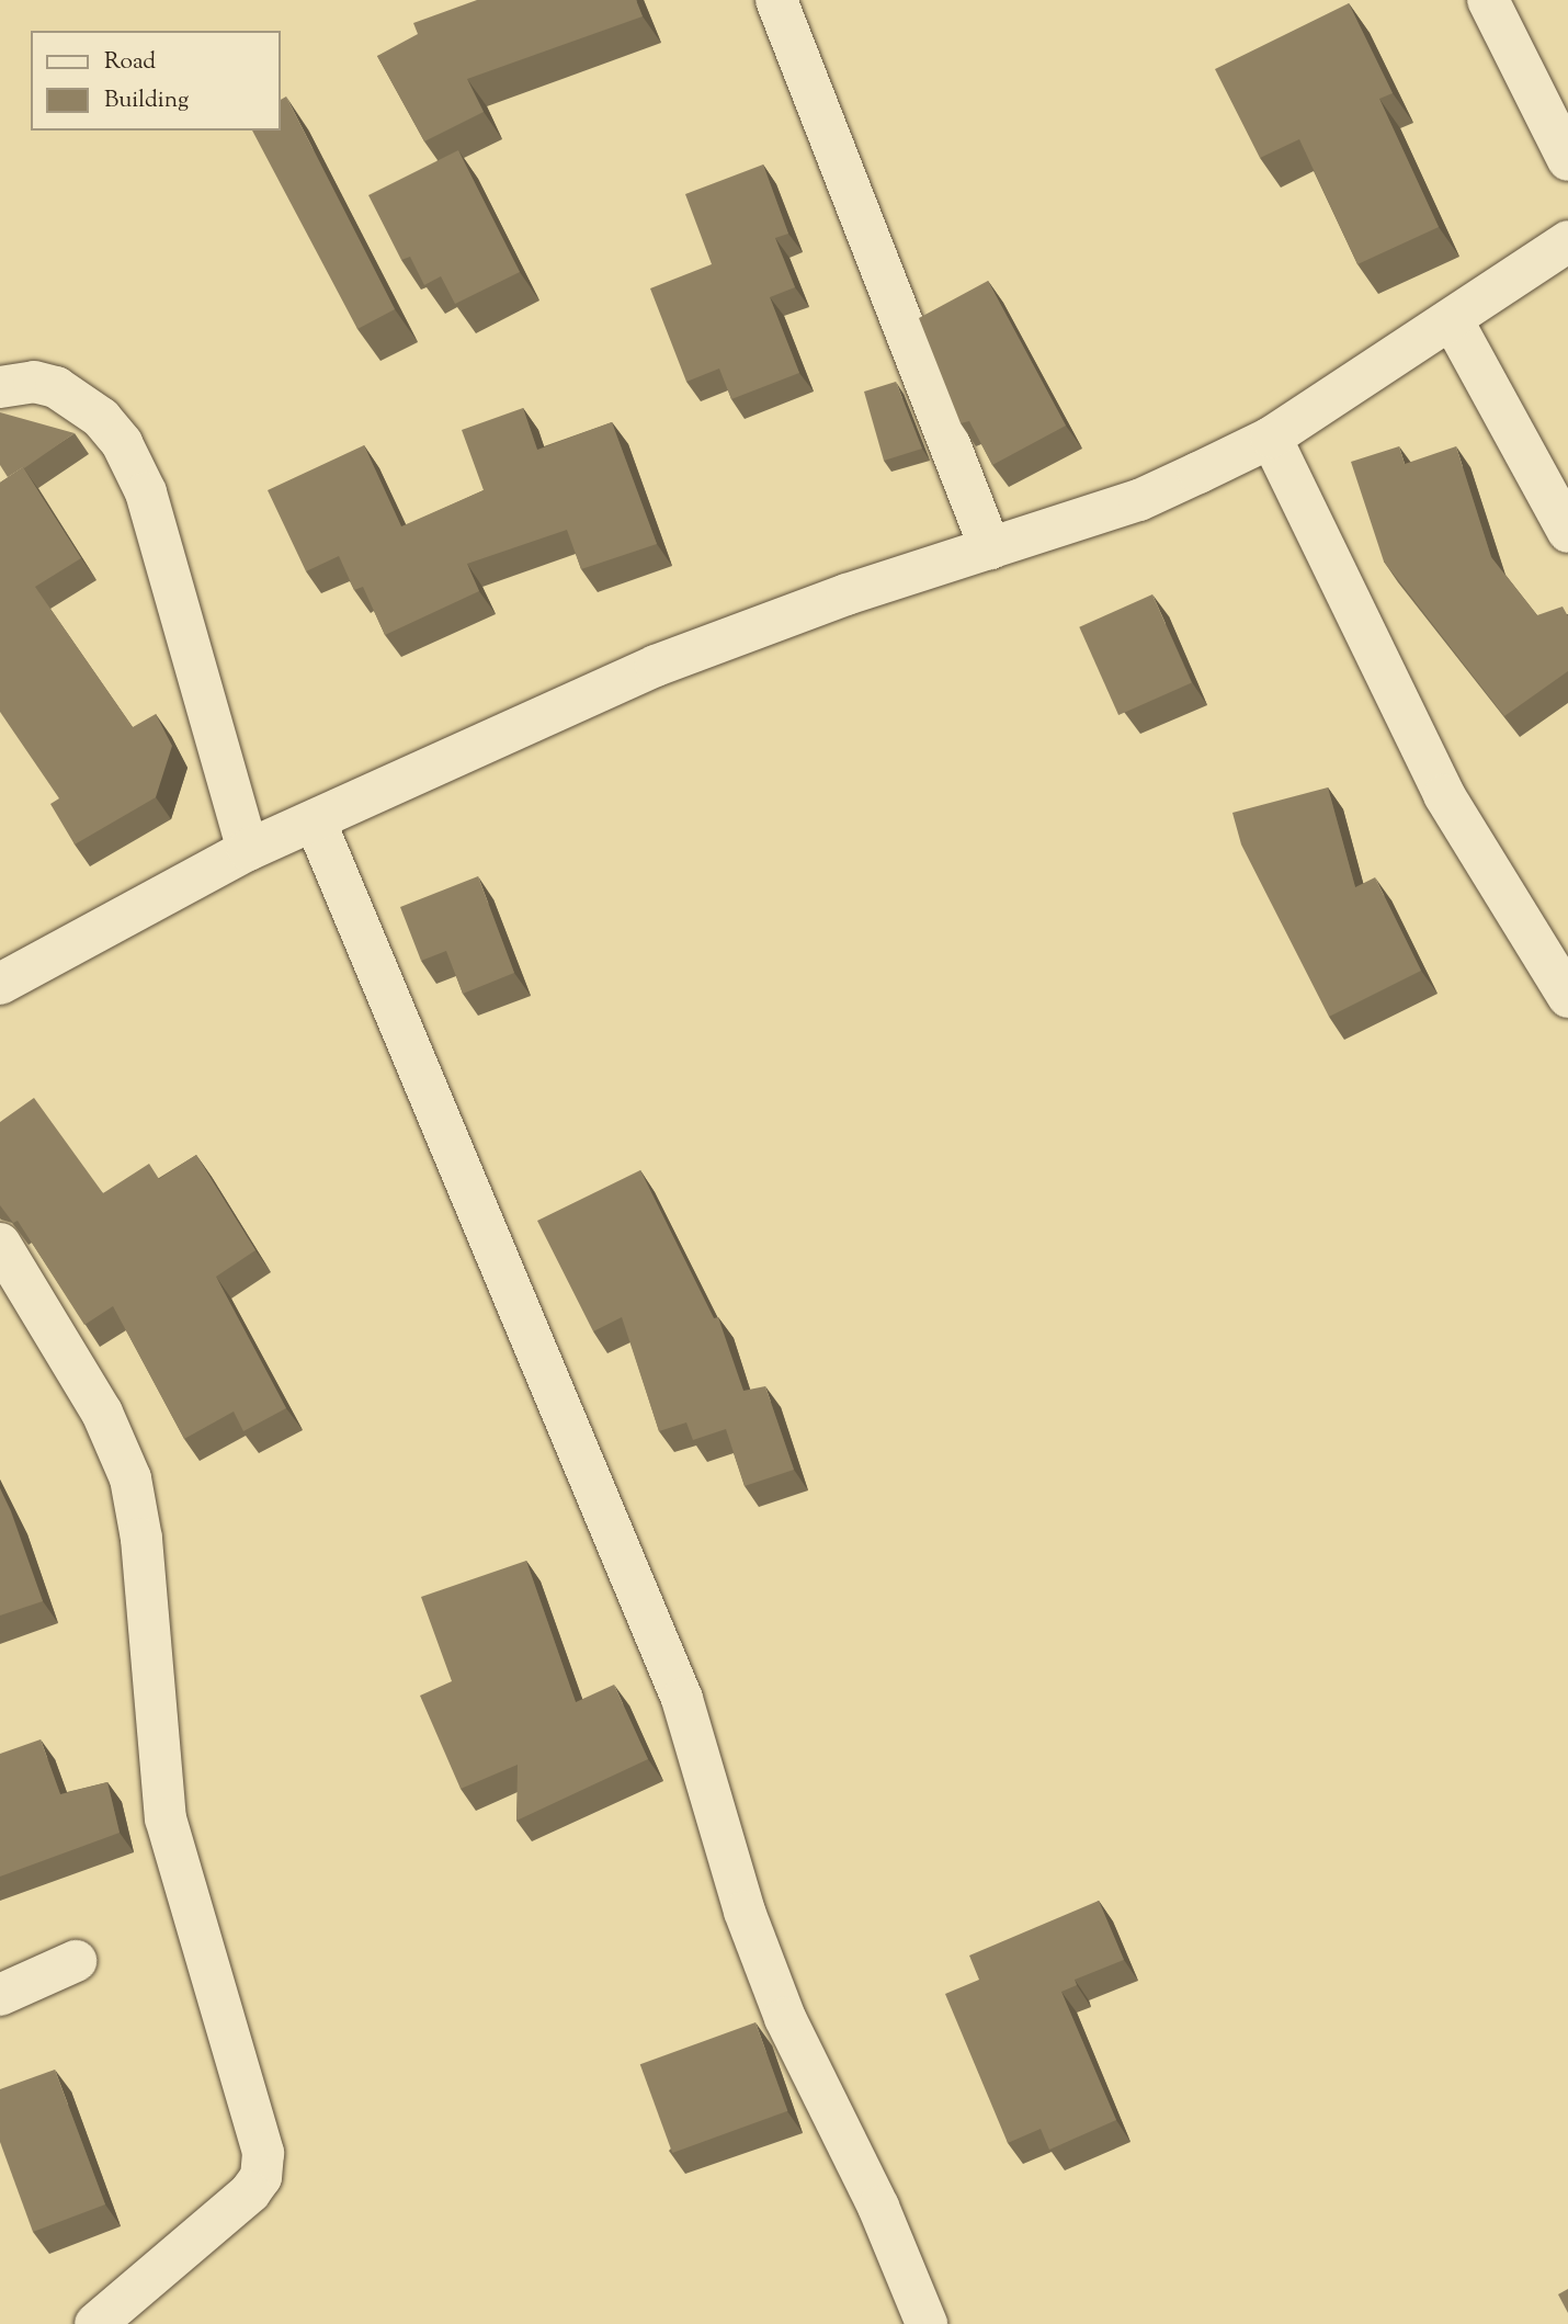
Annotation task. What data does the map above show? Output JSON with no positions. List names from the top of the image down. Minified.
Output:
{"legend":["Road","Building"]}
